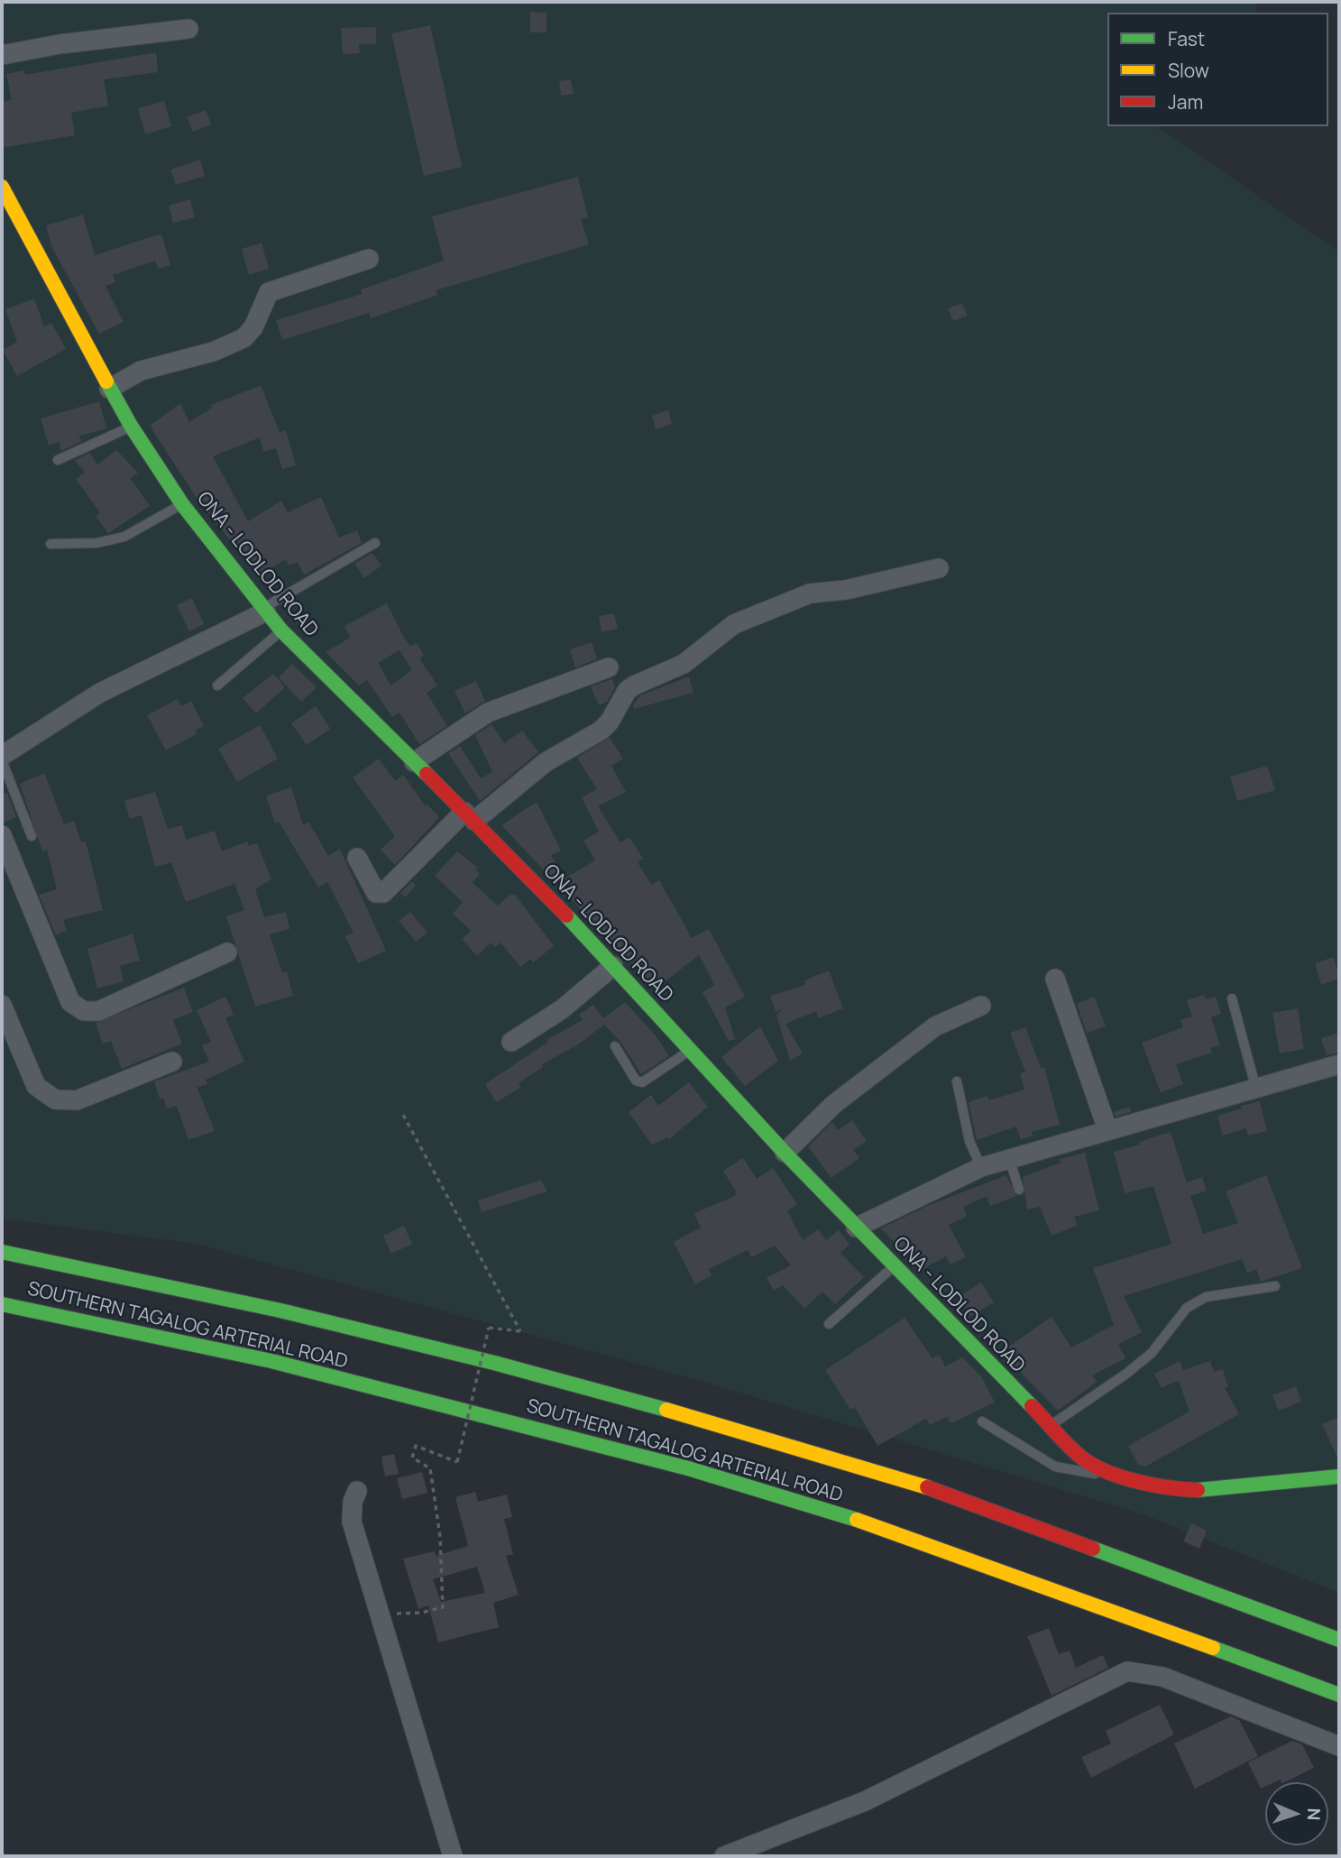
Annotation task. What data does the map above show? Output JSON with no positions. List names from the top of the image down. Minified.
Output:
{"streets":{"main road":["ONA - LODLOD ROAD","SOUTHERN TAGALOG ARTERIAL ROAD"]},"legend":["Fast","Slow","Jam"],"north":"right"}
